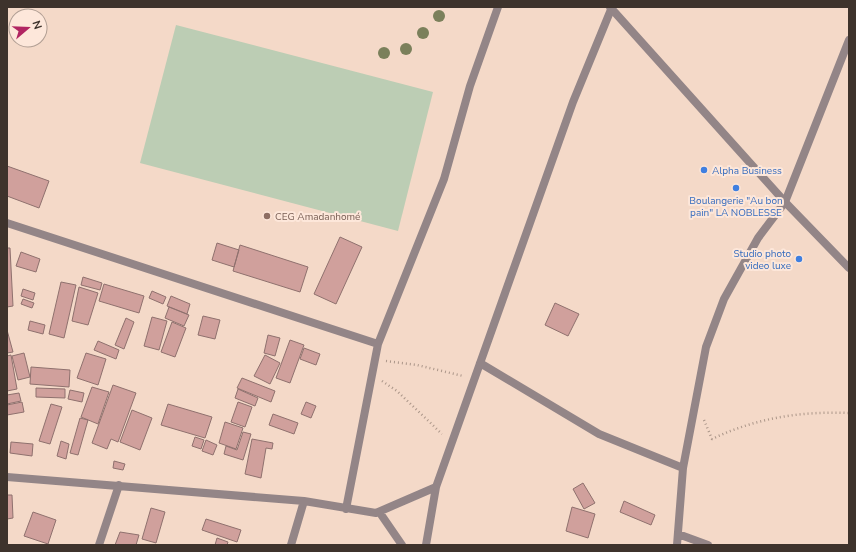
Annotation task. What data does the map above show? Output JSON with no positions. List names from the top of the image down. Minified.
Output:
{"places":["Alpha Business","Boulangerie \"Au bon pain\" LA NOBLESSE","CEG Amadanhomé","Studio photo video luxe"],"north":"right"}
